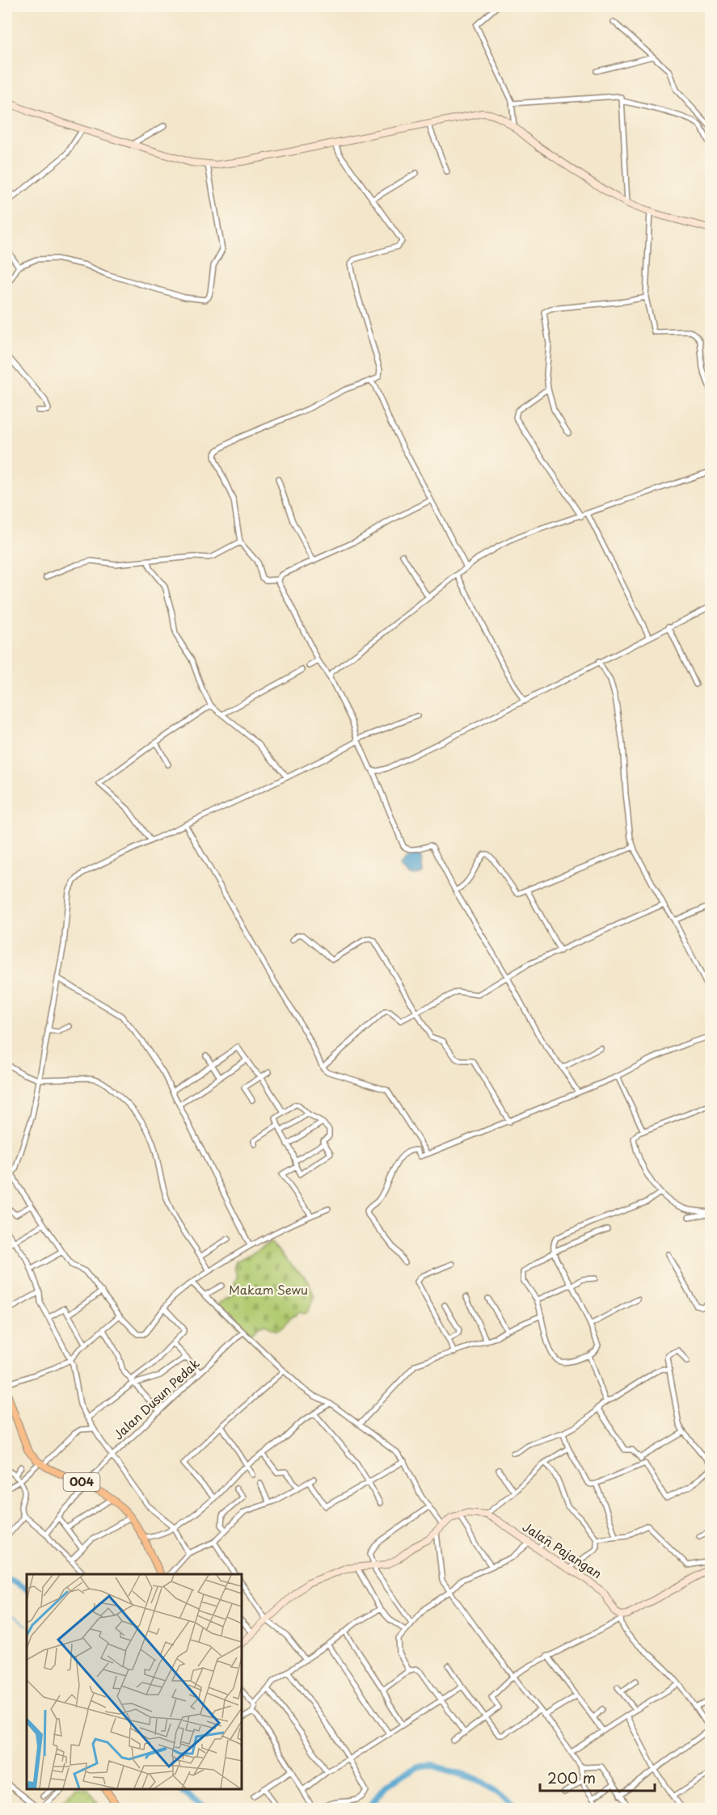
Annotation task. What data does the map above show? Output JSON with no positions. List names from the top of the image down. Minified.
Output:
{"streets":{"main road":["004"],"street":["Jalan Dusun Pedak","Jalan Pajangan"]},"crossings":[["Jalan Dusun Pedak","004"]],"parks":["Makam Sewu"],"scale_bar":"200 m"}
